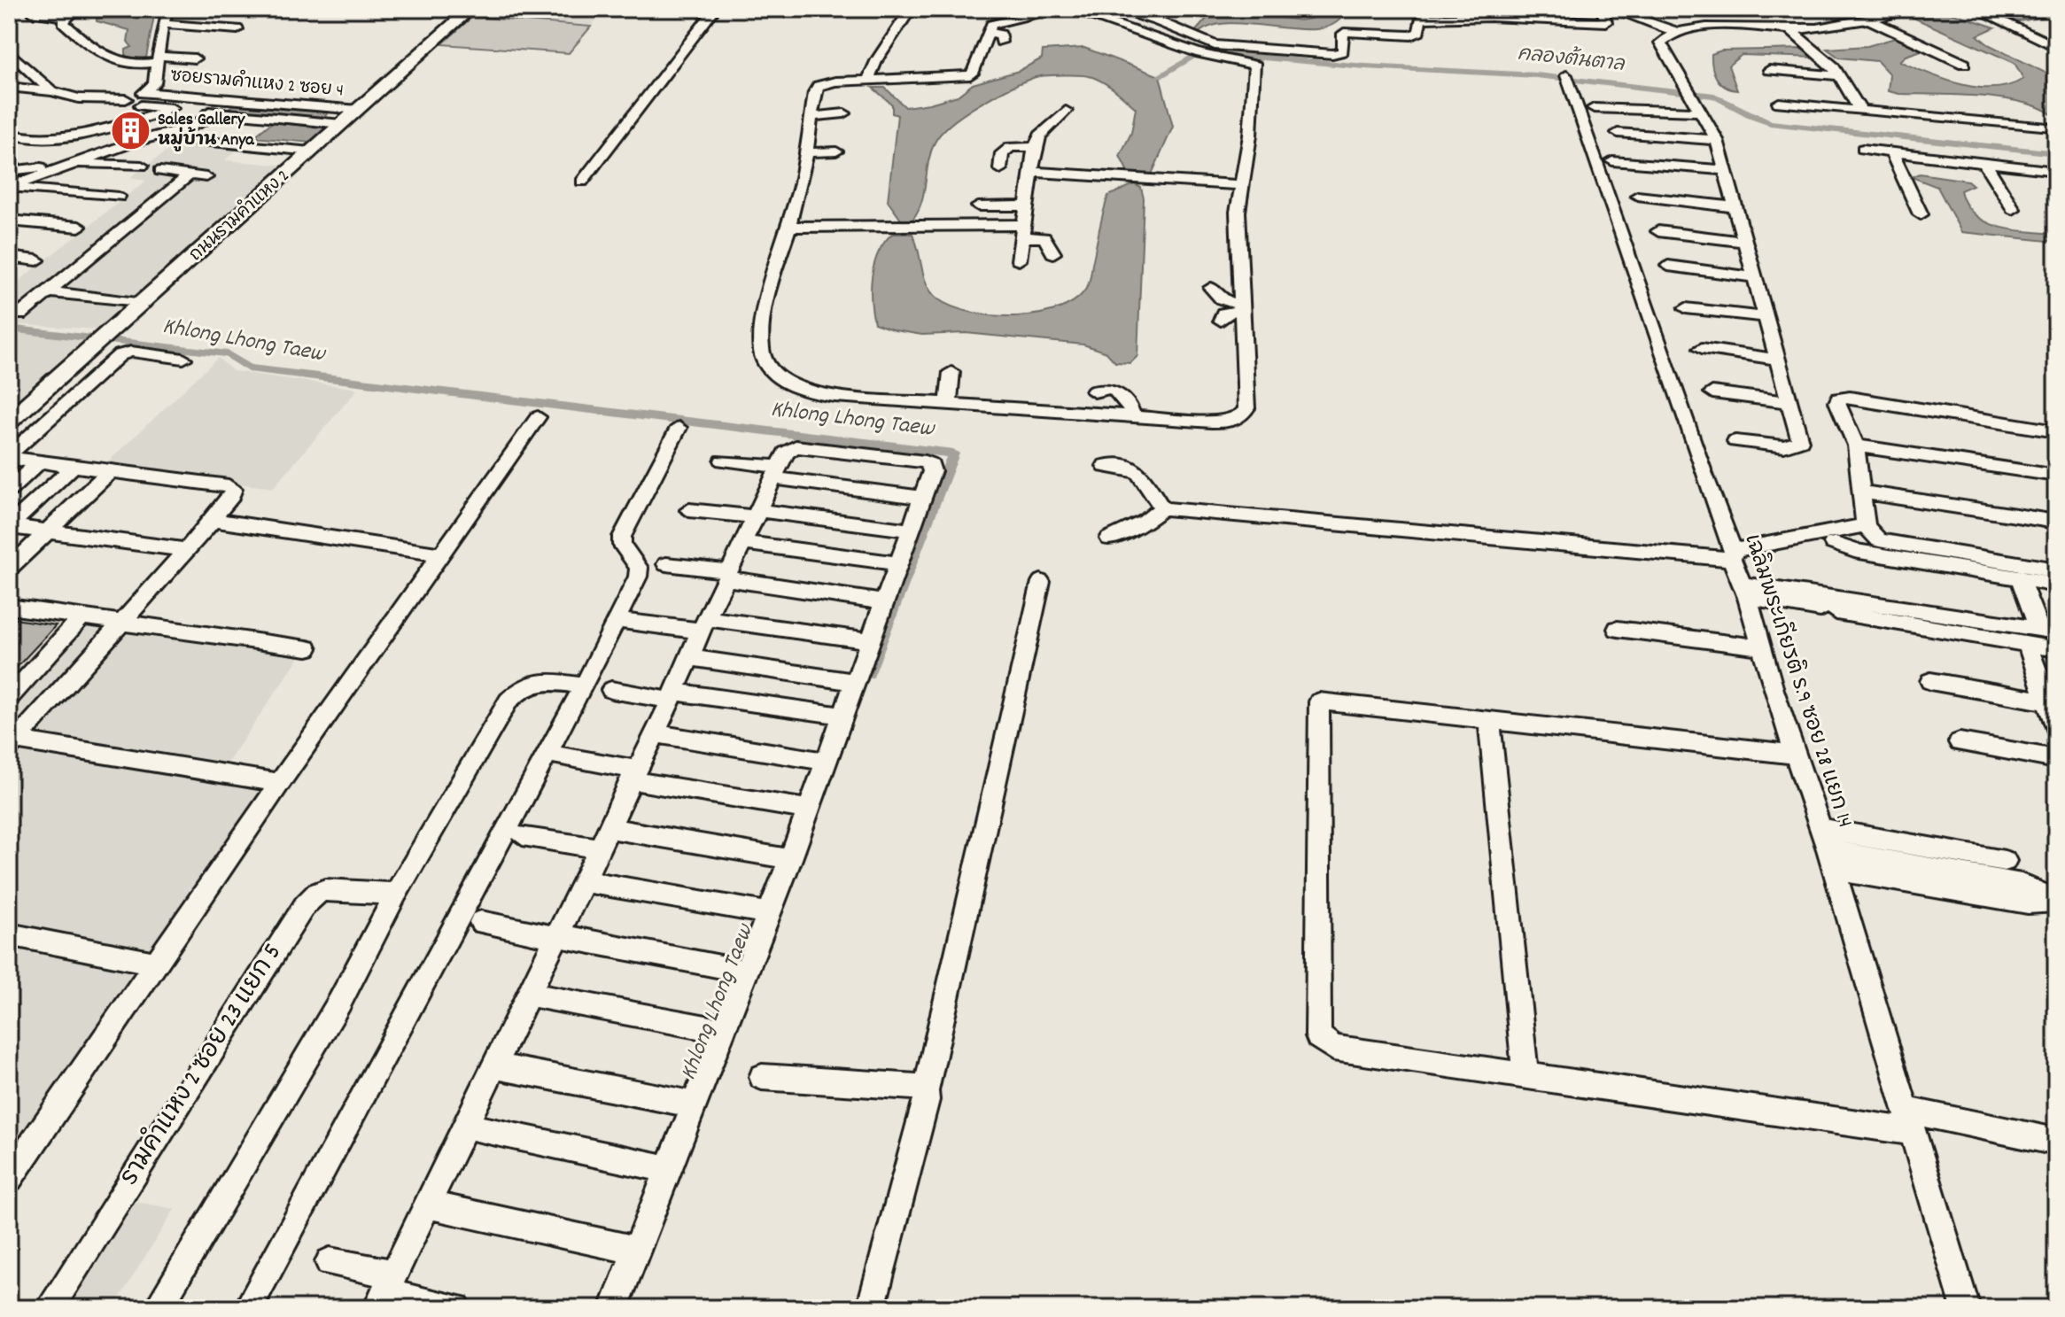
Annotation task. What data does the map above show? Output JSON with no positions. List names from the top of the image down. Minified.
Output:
{"streets":{"main road":["ถนนรามคำแหง 2"],"street":["ซอยรามคำแหง 2 ซอย 4","เฉลิมพระเกียรติ ร.9 ซอย 28 แยก 14","รามคำแหง 2 ซอย 23 แยก 5"]},"crossings":[["ซอยรามคำแหง 2 ซอย 4","ถนนรามคำแหง 2"]],"water":["คลองต้นตาล","Khlong Lhong Taew"],"places":{"building":["Sales Gallery หมู่บ้าน Anya"]}}
